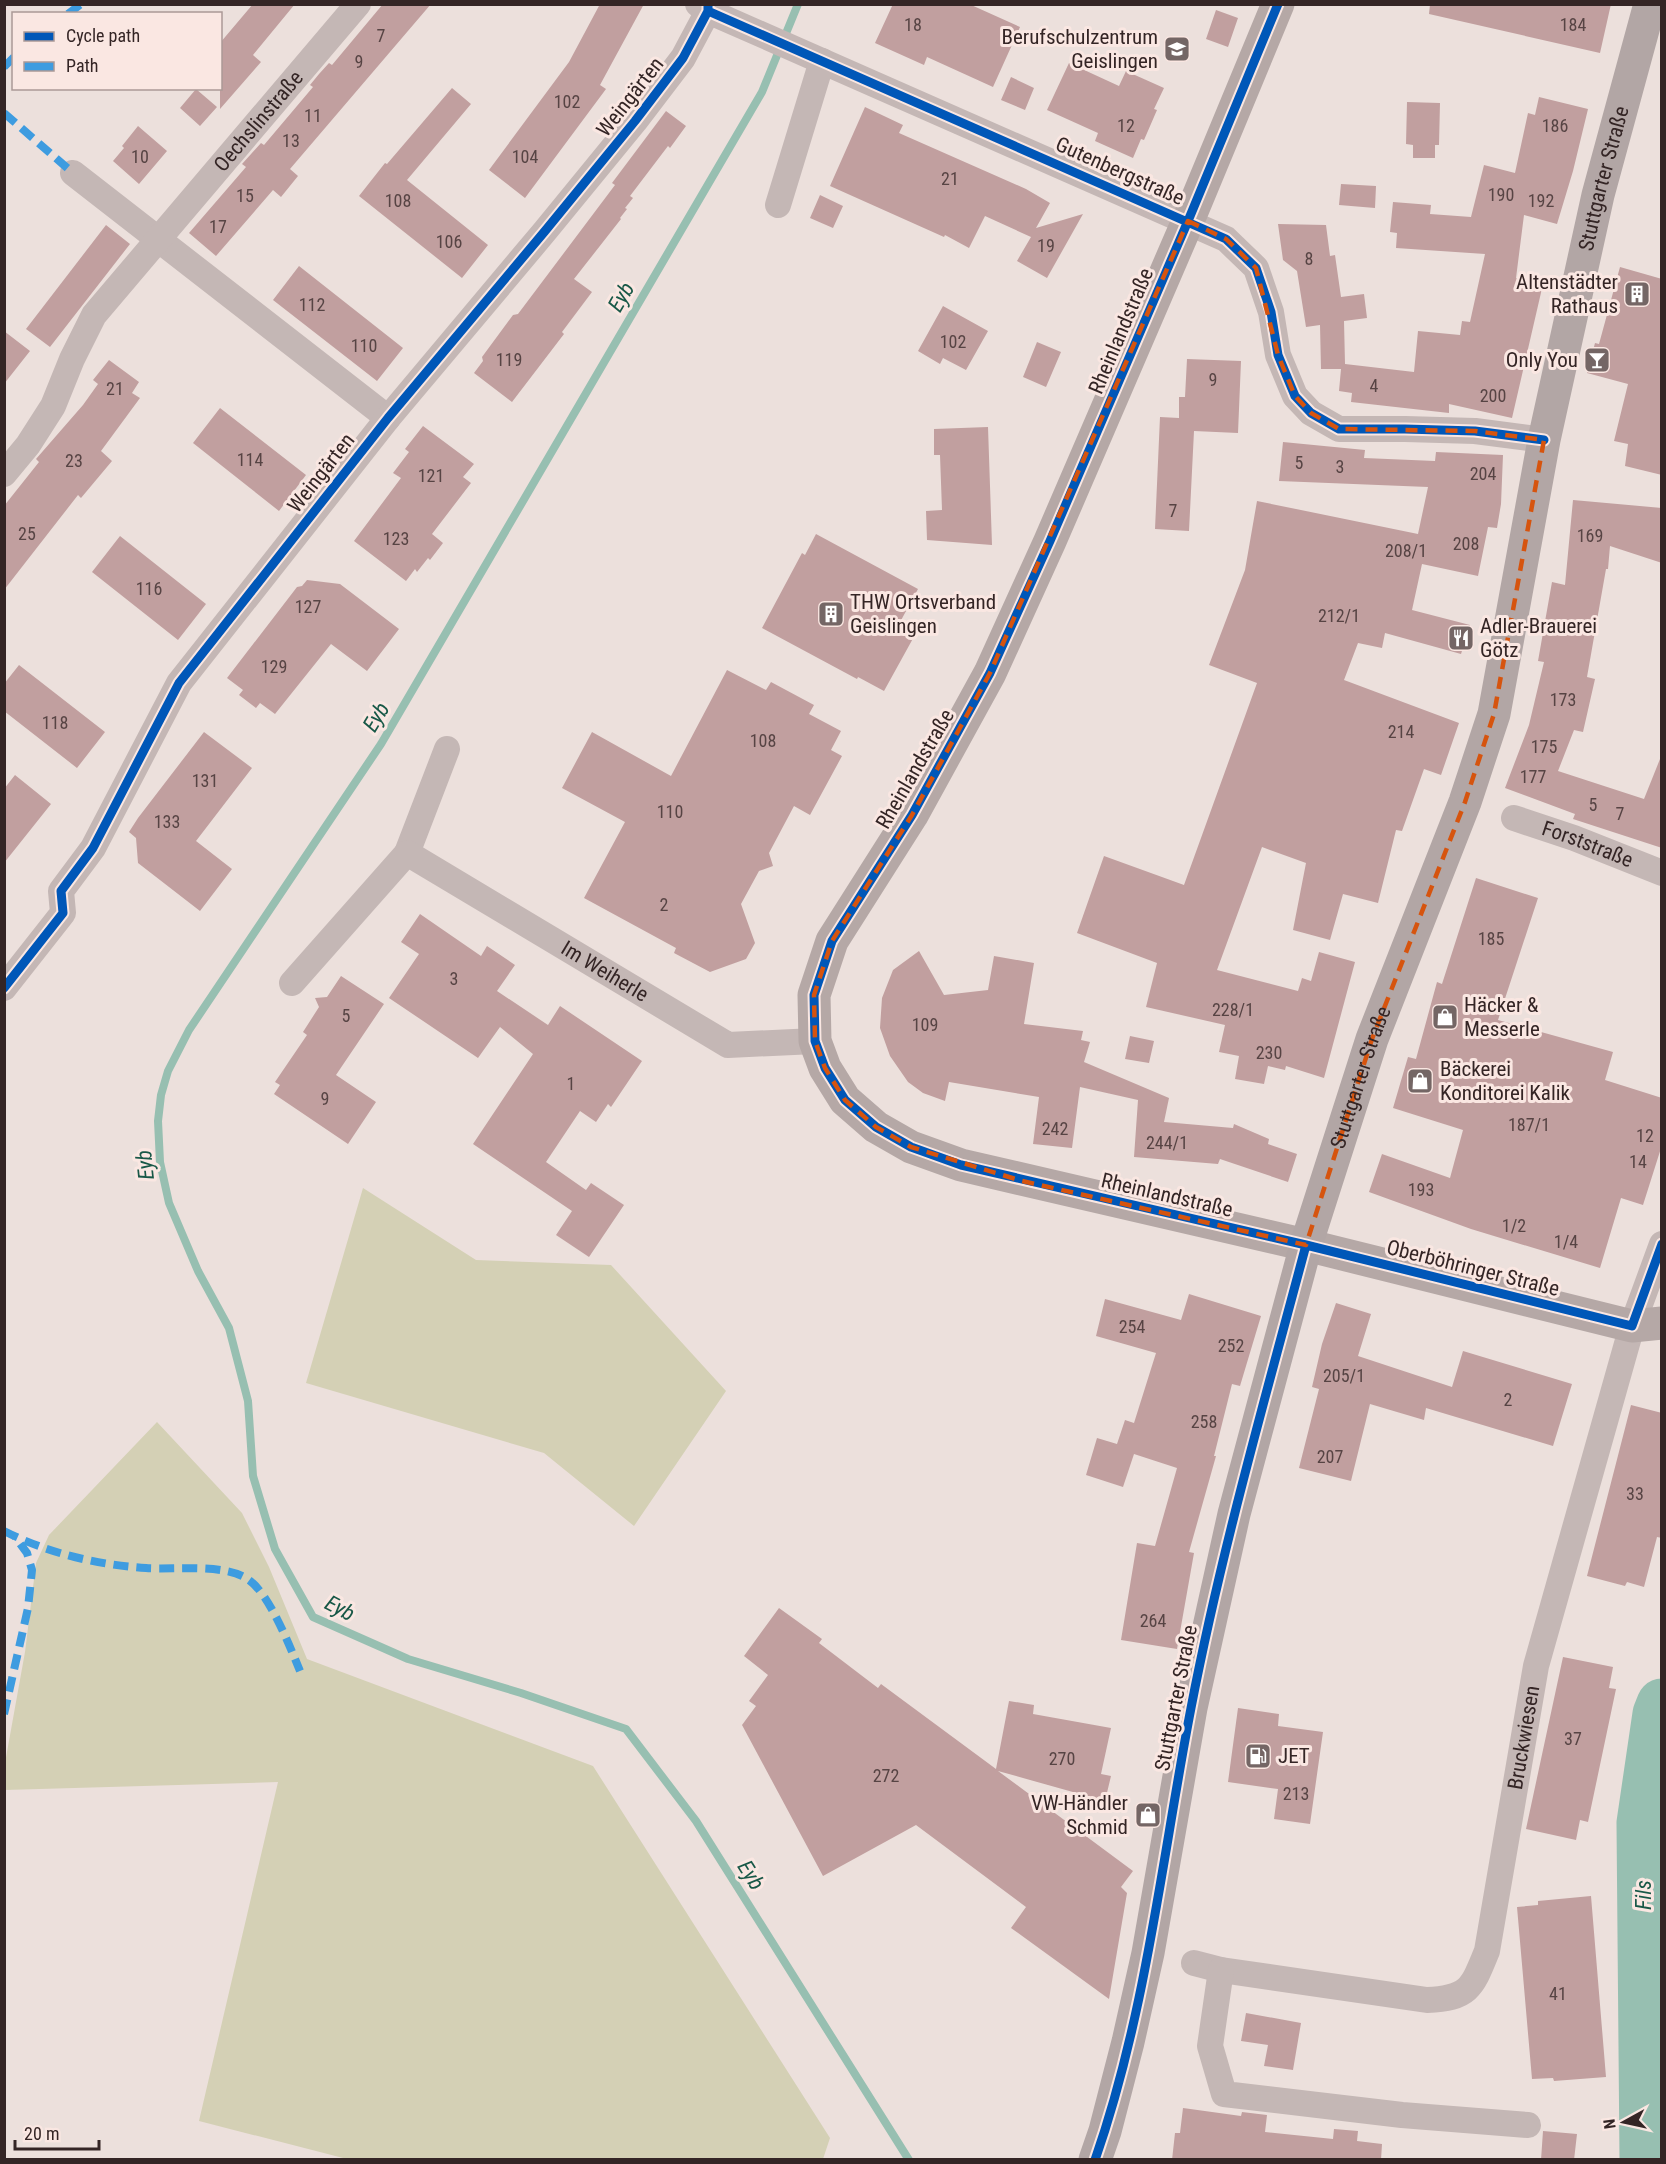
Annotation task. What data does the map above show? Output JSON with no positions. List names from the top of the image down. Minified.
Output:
{"streets":{"main road":["Stuttgarter Straße","Rheinlandstraße","Oberböhringer Straße"],"street":["Weingärten","Oechslinstraße","Gutenbergstraße","Forststraße","Im Weiherle","Bruckwiesen"]},"crossings":[["Weingärten","Gutenbergstraße"],["Gutenbergstraße","Stuttgarter Straße"],["Gutenbergstraße","Rheinlandstraße"],["Stuttgarter Straße","Rheinlandstraße"],["Stuttgarter Straße","Oberböhringer Straße"],["Rheinlandstraße","Im Weiherle"],["Rheinlandstraße","Oberböhringer Straße"],["Oberböhringer Straße","Bruckwiesen"]],"water":["Eyb","Fils"],"places":{"school or university":["Berufschulzentrum Geislingen"],"building":["Altenstädter Rathaus","THW Ortsverband Geislingen"],"bar":["Only You"],"restaurant":["Adler-Brauerei Götz"],"shop":["Häcker & Messerle","Bäckerei Konditorei Kalik","VW-Händler Schmid"],"fuel station":["JET"]},"house_numbers":["18","184","7","9","102","11","12","186","13","10","104","21","190","15","108","192","17","106","19","8","112","102","110","119","9","4","21","200","114","23","5","3","204","121","7","25","169","123","208","208/1","116","127","212/1","129","173","118","214","108","175","177","131","5","110","7","133","2","185","3","228/1","5","109","230","1","9","187/1","242","12","244/1","14","193","1/2","1/4","254","252","205/1","2","258","207","33","264","37","270","272","213","41"],"legend":["Cycle path","Path"],"scale_bar":"20 m","north":"left"}
